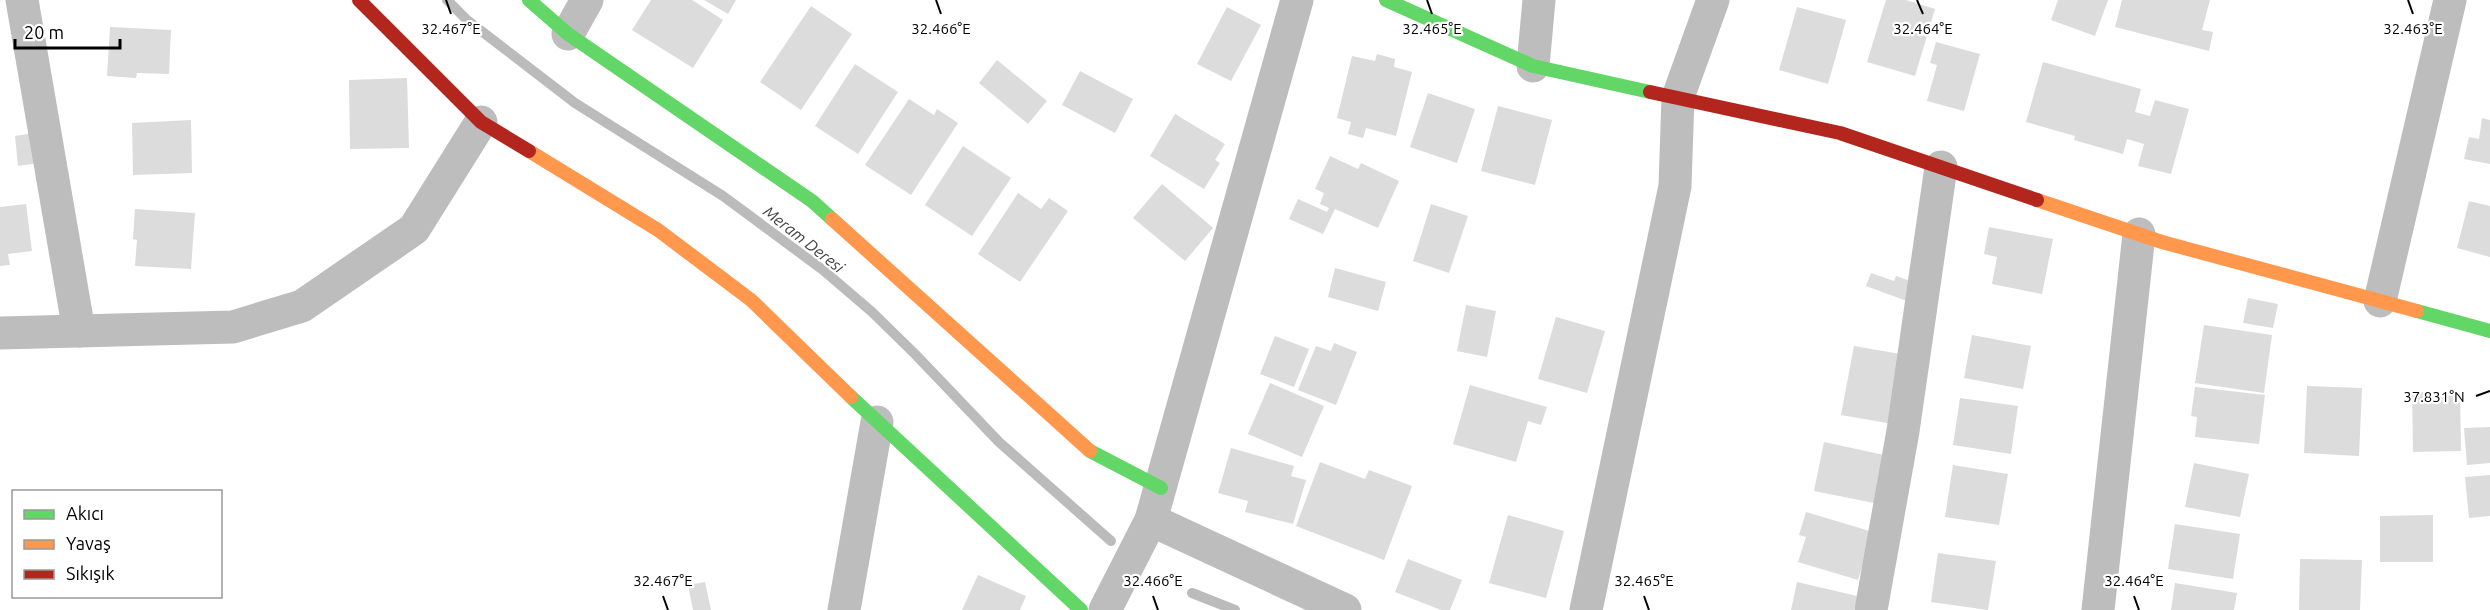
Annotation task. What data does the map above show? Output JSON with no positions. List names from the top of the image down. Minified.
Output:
{"water":["Meram Deresi"],"legend":["Akıcı","Yavaş","Sıkışık"],"scale_bar":"20 m","coordinates":["32.463°E","32.467°E","32.466°E","32.465°E","32.464°E","37.831°N"]}
